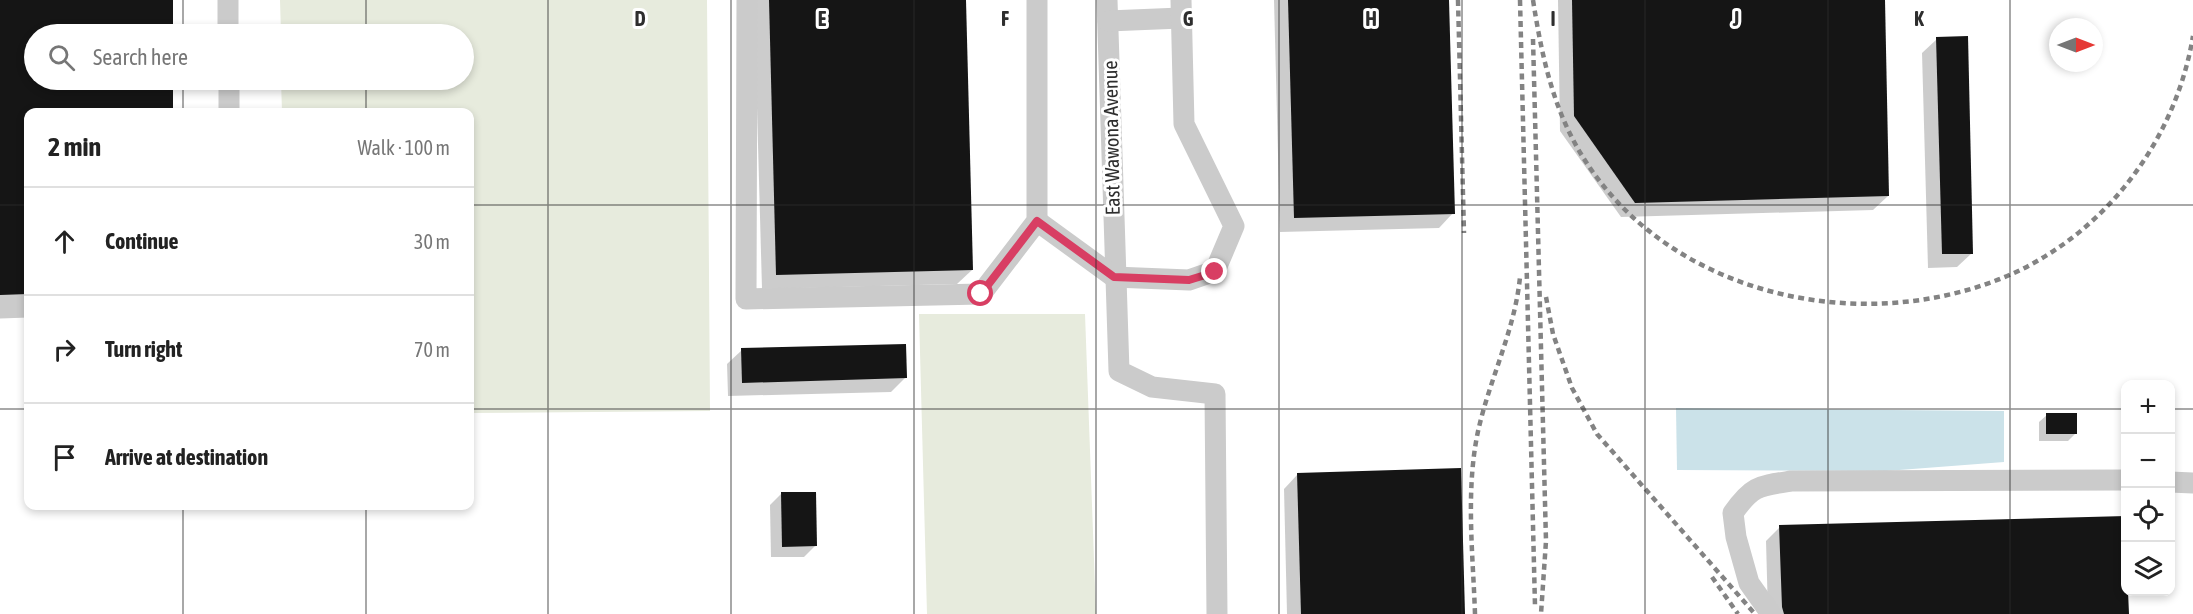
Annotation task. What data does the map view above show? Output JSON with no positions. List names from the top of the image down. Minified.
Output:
{"streets":{"street":["East Wawona Avenue"]},"north":"right","page":{"search":"Search here","heading":["2 min","Walk · 100 m"],"list":[["Continue","30 m"],["Turn right","70 m"],"Arrive at destination"],"map_buttons":["+","−"]},"grid":{"columns":["D","E","F","G","H","I","J","K"]}}
